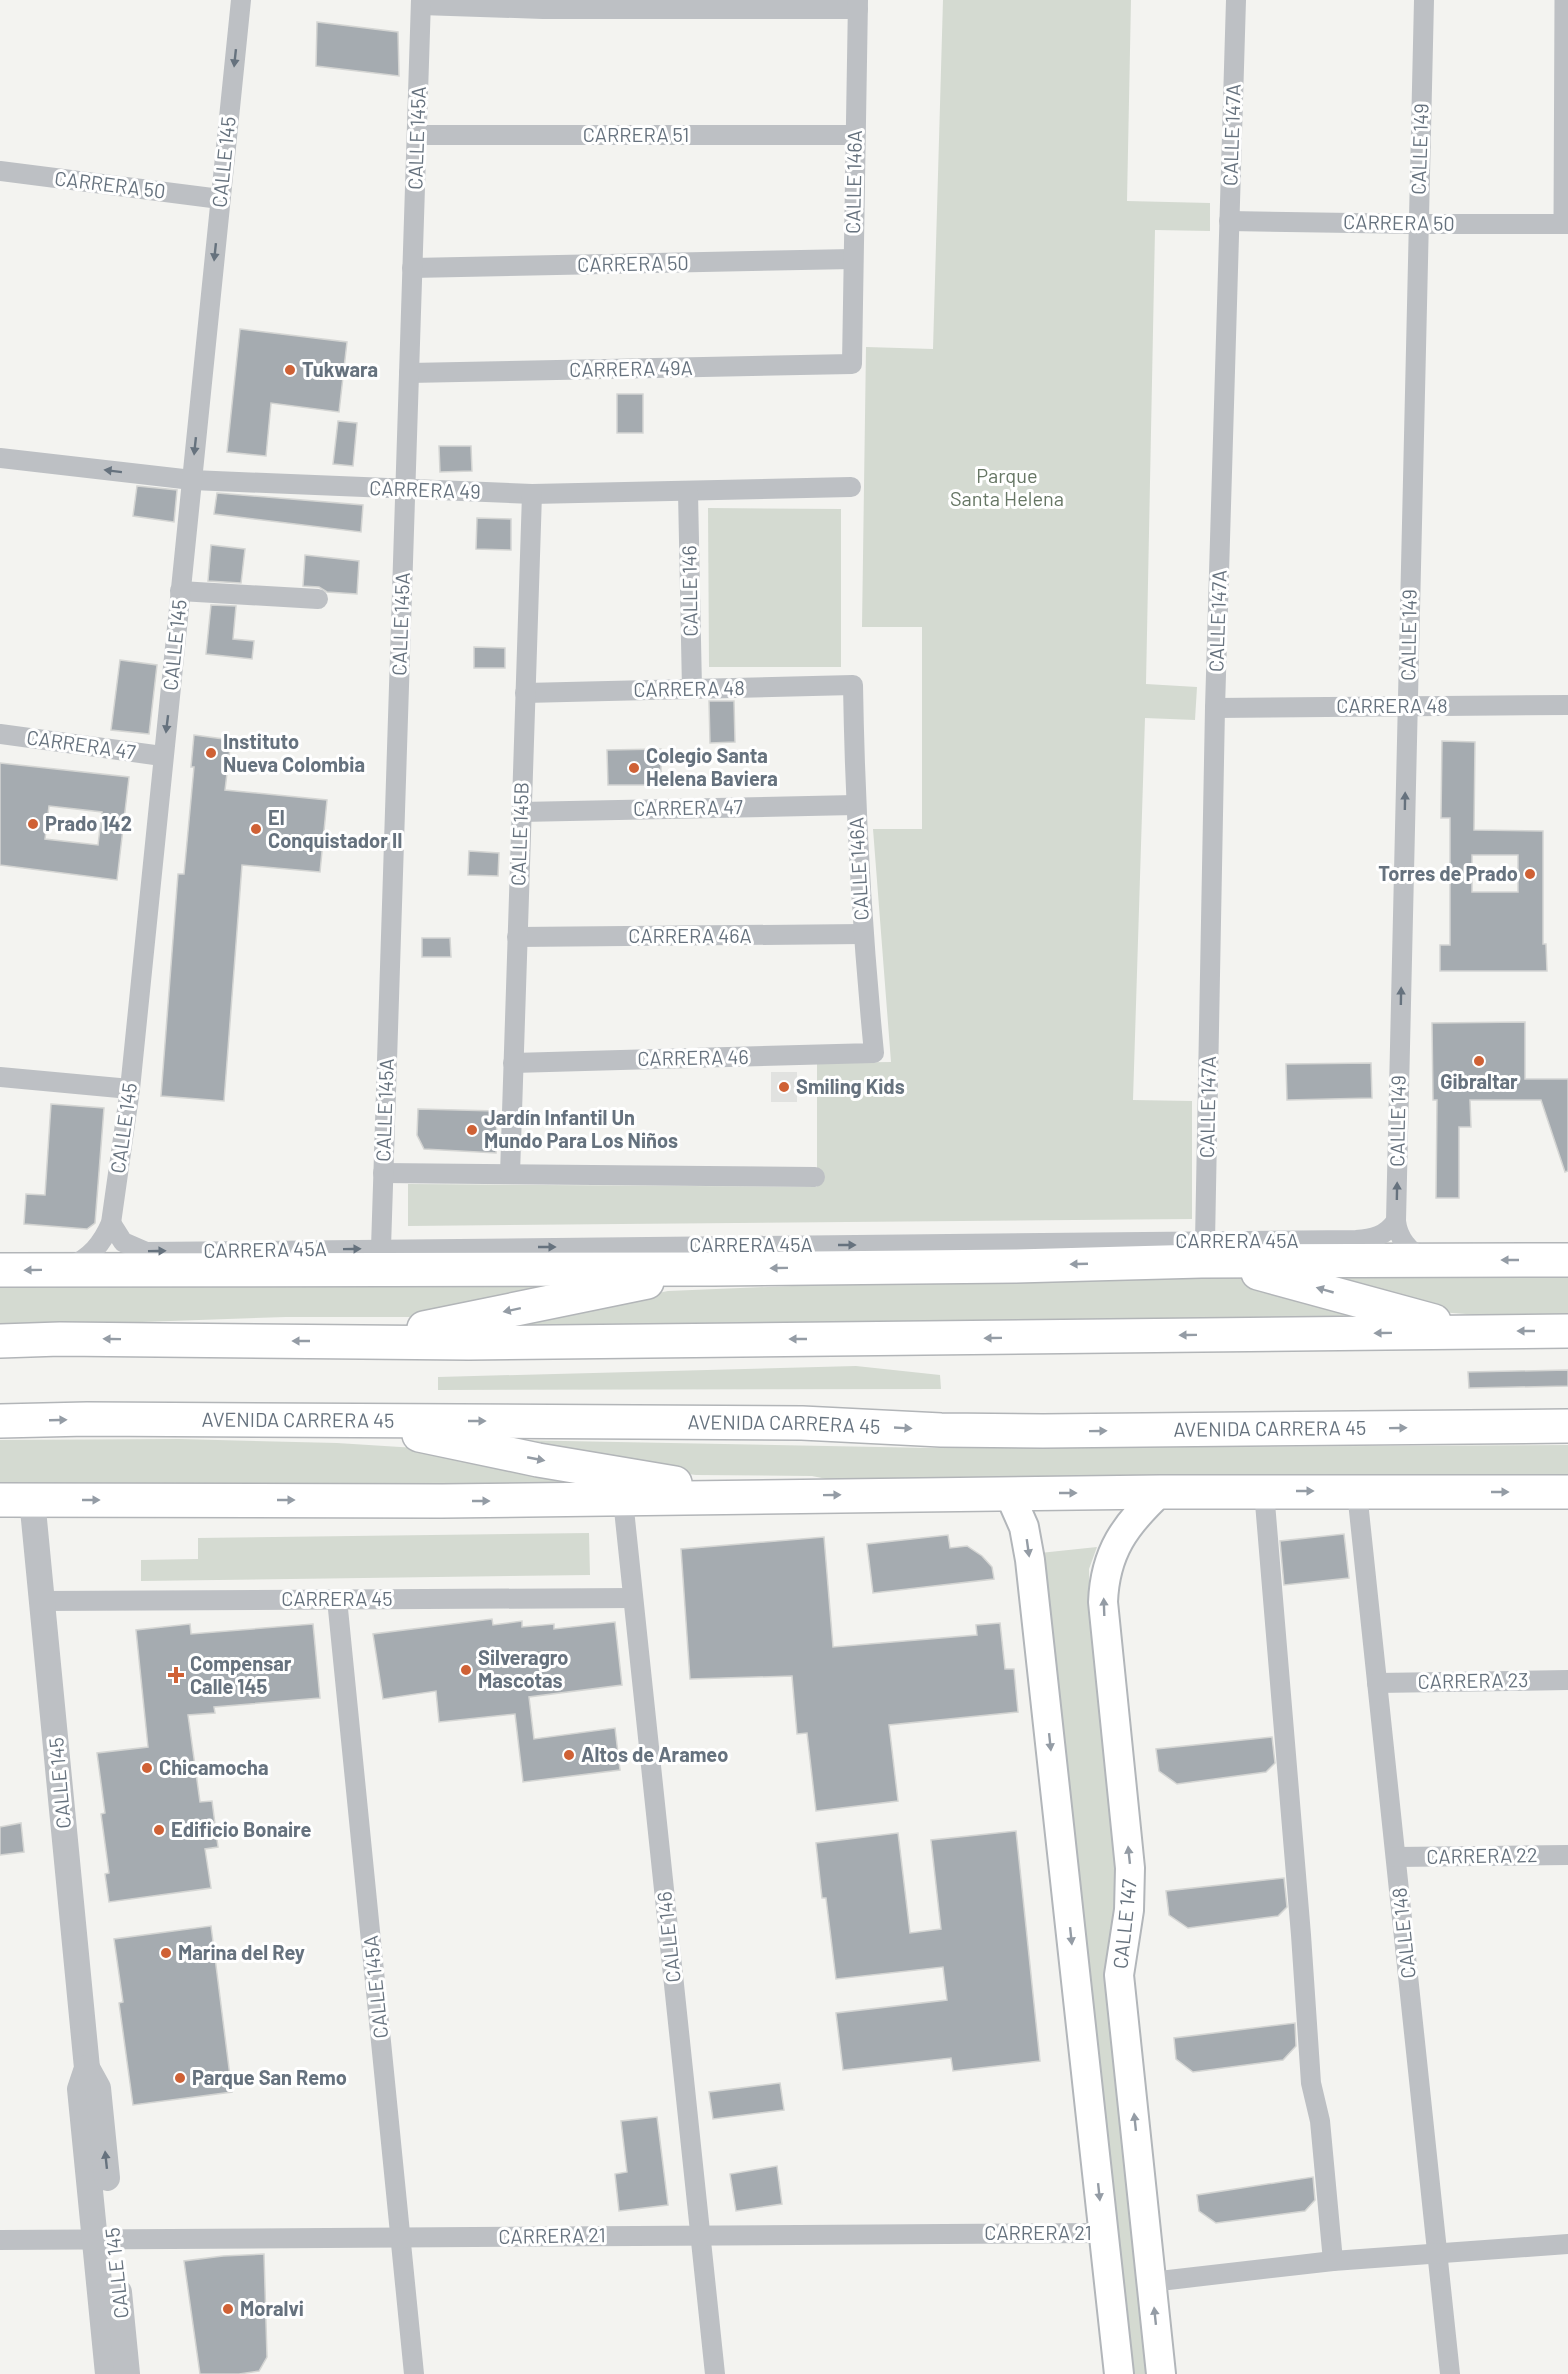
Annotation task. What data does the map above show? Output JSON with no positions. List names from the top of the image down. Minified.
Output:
{"streets":{"highway":["AVENIDA CARRERA 45"],"main road":["CALLE 147"],"street":["CARRERA 51","CALLE 147A","CALLE 145A","CALLE 149","CALLE 145","CALLE 146A","CARRERA 50","CARRERA 49A","CARRERA 49","CALLE 146","CARRERA 48","CARRERA 47","CALLE 145B","CARRERA 46A","CARRERA 46","CARRERA 45A","CARRERA 45","CARRERA 23","CARRERA 22","CALLE 148","CARRERA 21"]},"crossings":[["CARRERA 51","CALLE 145A"],["CARRERA 51","CALLE 146A"],["CALLE 147A","CARRERA 50"],["CALLE 147A","CARRERA 48"],["CALLE 147A","CARRERA 45A"],["CALLE 145A","CARRERA 50"],["CALLE 145A","CARRERA 49A"],["CALLE 145A","CARRERA 49"],["CALLE 145A","CARRERA 45A"],["CALLE 145A","CARRERA 45"],["CALLE 145A","CARRERA 21"],["CALLE 149","CARRERA 50"],["CALLE 149","CARRERA 48"],["CALLE 149","CARRERA 45A"],["CALLE 145","CARRERA 50"],["CALLE 145","CARRERA 49"],["CALLE 145","CARRERA 47"],["CALLE 145","CARRERA 45A"],["CALLE 145","CARRERA 45"],["CALLE 145","CARRERA 21"],["CALLE 146A","CARRERA 50"],["CALLE 146A","CARRERA 49A"],["CALLE 146A","CARRERA 48"],["CALLE 146A","CARRERA 47"],["CALLE 146A","CARRERA 46A"],["CALLE 146A","CARRERA 46"],["CARRERA 49","CALLE 146"],["CARRERA 49","CALLE 145B"],["CALLE 146","CARRERA 48"],["CALLE 146","CARRERA 45"],["CALLE 146","CARRERA 21"],["CARRERA 48","CALLE 145B"],["CARRERA 47","CALLE 145B"],["CALLE 145B","CARRERA 46A"],["CALLE 145B","CARRERA 46"],["CARRERA 23","CALLE 148"],["CARRERA 22","CALLE 148"]],"one_way":["CALLE 149"],"parks":["Parque Santa Helena"],"places":{"other":["Tukwara","Instituto Nueva Colombia","Colegio Santa Helena Baviera","Prado 142","El Conquistador II","Torres de Prado","Gibraltar","Smiling Kids","Jardín Infantil Un Mundo Para Los Niños","Silveragro Mascotas","Altos de Arameo","Chicamocha","Edificio Bonaire","Marina del Rey","Parque San Remo","Moralvi"],"health":["Compensar Calle 145"]}}
